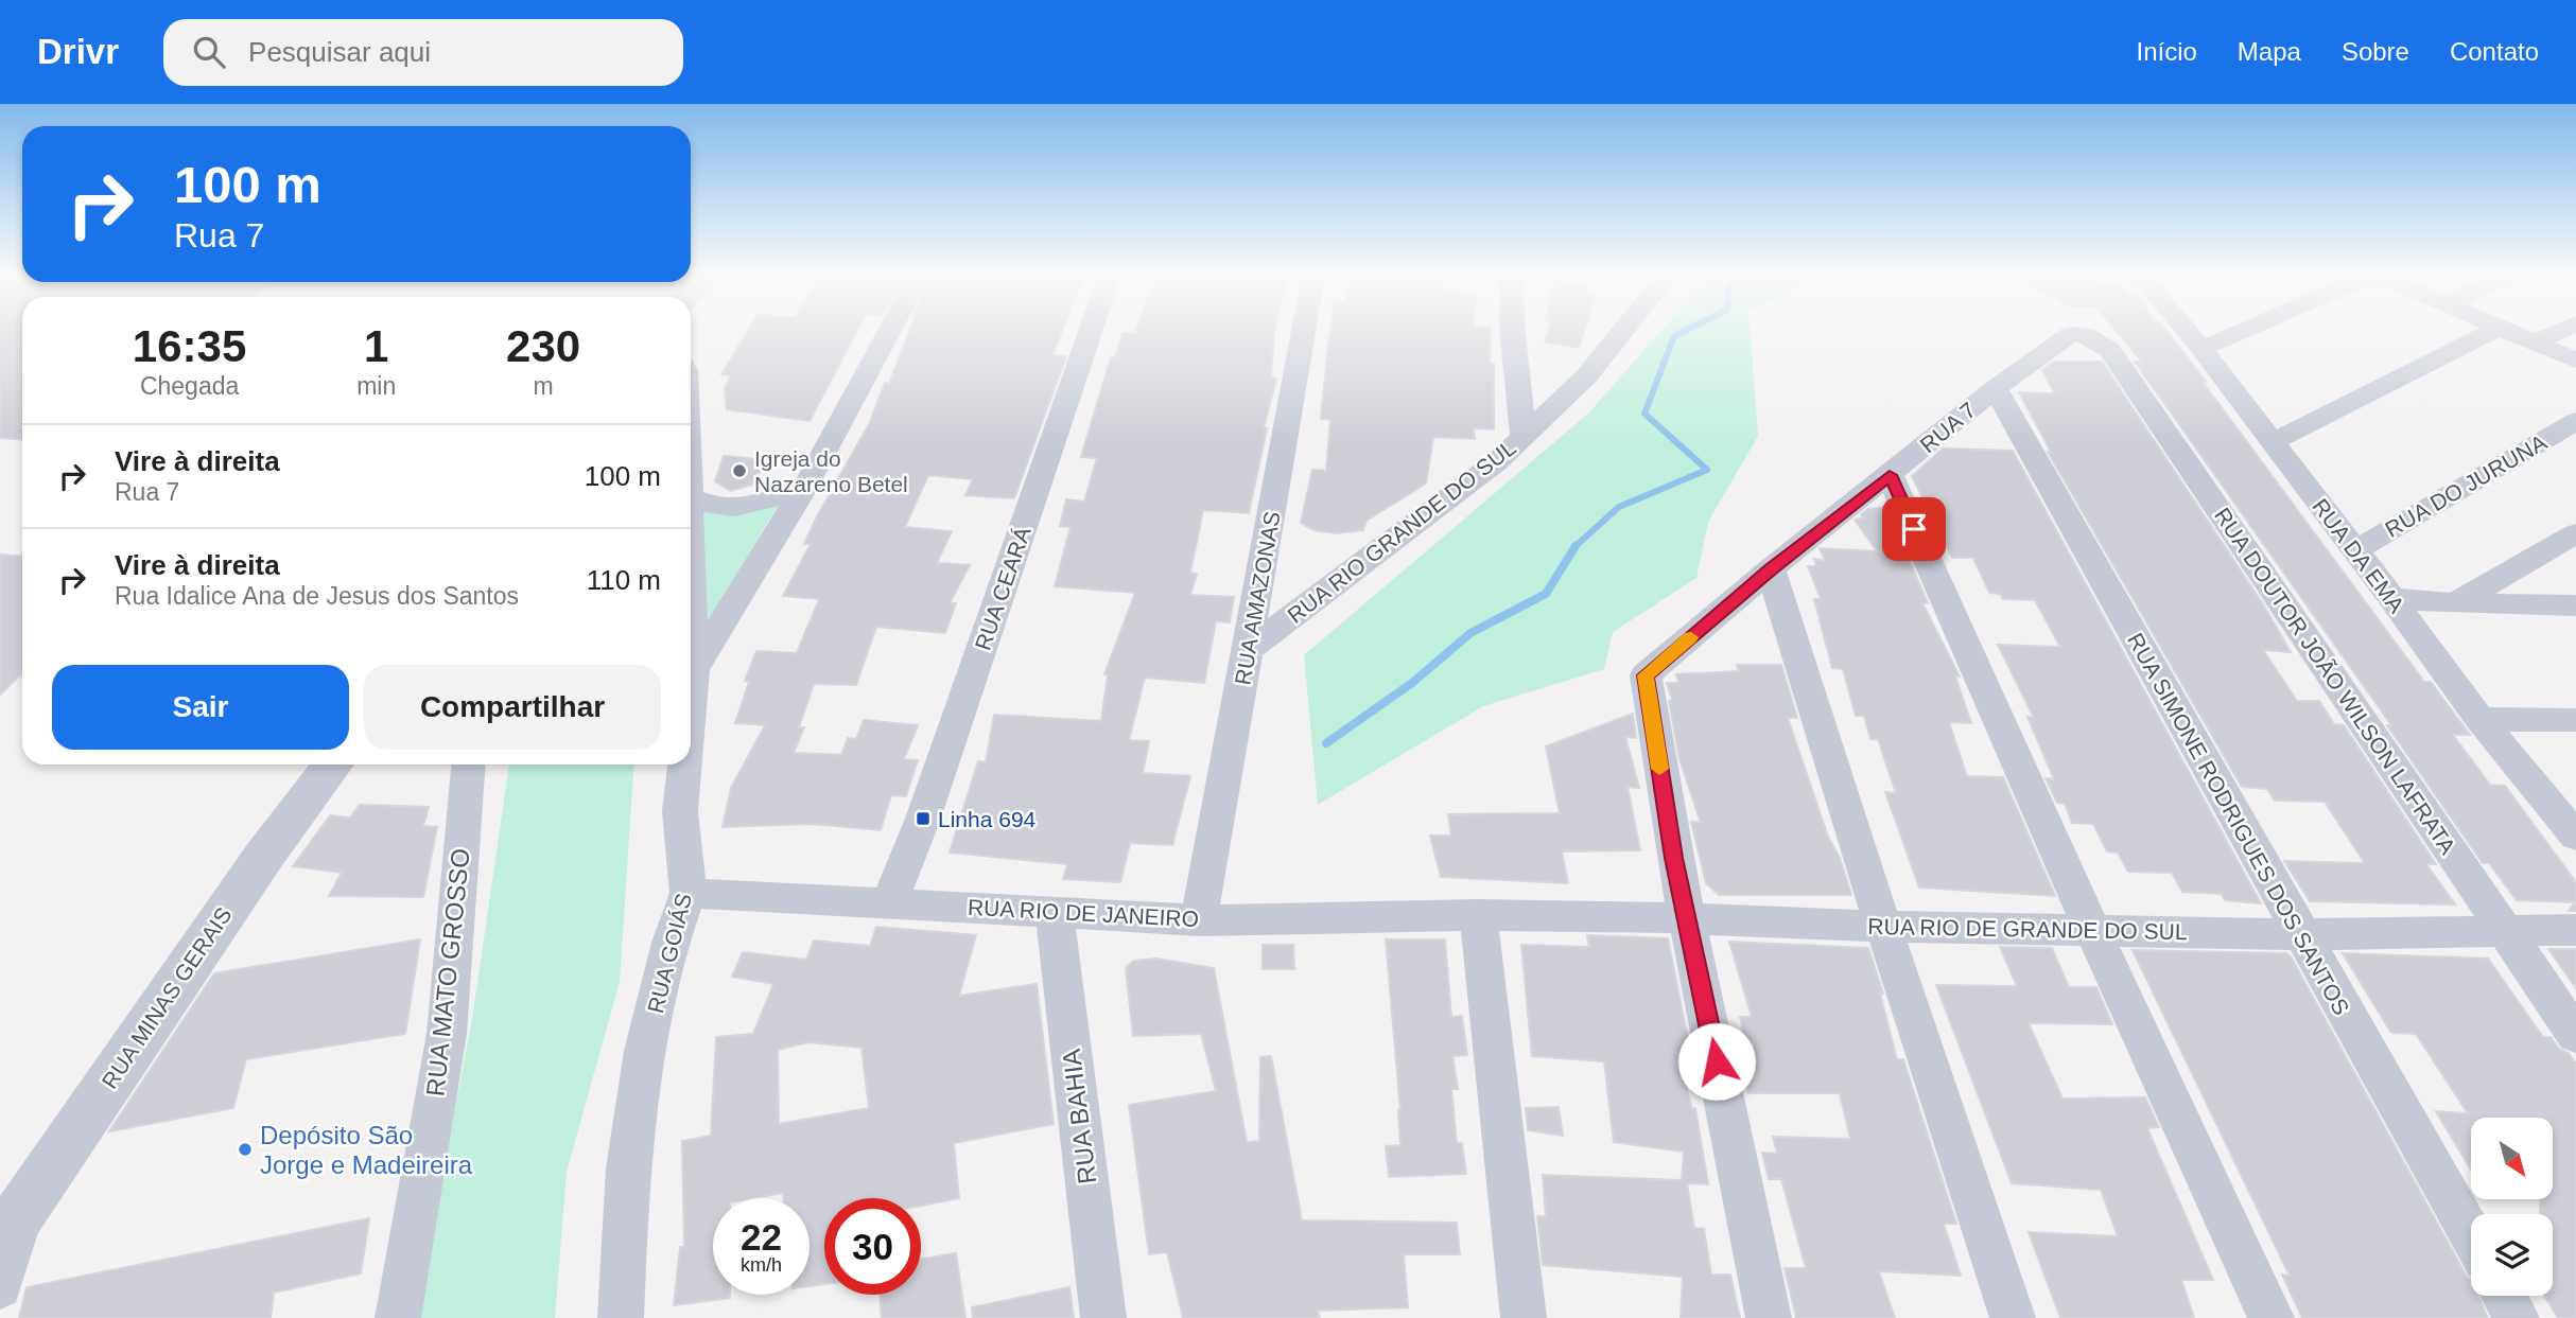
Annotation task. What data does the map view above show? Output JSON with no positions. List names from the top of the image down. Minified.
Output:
{"streets":{"street":["RUA 7","RUA DO JURUNA","RUA RIO GRANDE DO SUL","RUA DA EMA","RUA CEARÁ","RUA AMAZONAS","RUA DOUTOR JOÃO WILSON LAFRATA","RUA SIMONE RODRIGUES DOS SANTOS","RUA RIO DE JANEIRO","RUA RIO DE GRANDE DO SUL","RUA GOIÁS","RUA MATO GROSSO","RUA MINAS GERAIS","RUA BAHIA"]},"crossings":[["RUA 7","RUA DOUTOR JOÃO WILSON LAFRATA"],["RUA 7","RUA SIMONE RODRIGUES DOS SANTOS"],["RUA 7","RUA RIO DE GRANDE DO SUL"],["RUA DO JURUNA","RUA DA EMA"],["RUA RIO GRANDE DO SUL","RUA AMAZONAS"],["RUA CEARÁ","RUA RIO DE JANEIRO"],["RUA AMAZONAS","RUA RIO DE JANEIRO"],["RUA DOUTOR JOÃO WILSON LAFRATA","RUA RIO DE GRANDE DO SUL"],["RUA SIMONE RODRIGUES DOS SANTOS","RUA RIO DE GRANDE DO SUL"],["RUA RIO DE JANEIRO","RUA RIO DE GRANDE DO SUL"],["RUA RIO DE JANEIRO","RUA GOIÁS"],["RUA RIO DE JANEIRO","RUA BAHIA"]],"places":{"other":["Igreja do Nazareno Betel","Depósito São Jorge e Madeireira"],"transit":["Linha 694"]},"north":"bottom right","page":{"header":"Drivr","search":"Pesquisar aqui","nav":["Início","Mapa","Sobre","Contato"],"turn":["100 m","Rua 7"],"eta":["16:35","Chegada","1","min","230","m"],"list":[{"name":"Vire à direita","note":"Rua 7","value":"100 m"},{"name":"Vire à direita","note":"Rua Idalice Ana de Jesus dos Santos","value":"110 m"}],"buttons":["Sair","Compartilhar"],"speed":"22 km/h","limit":"30"}}
